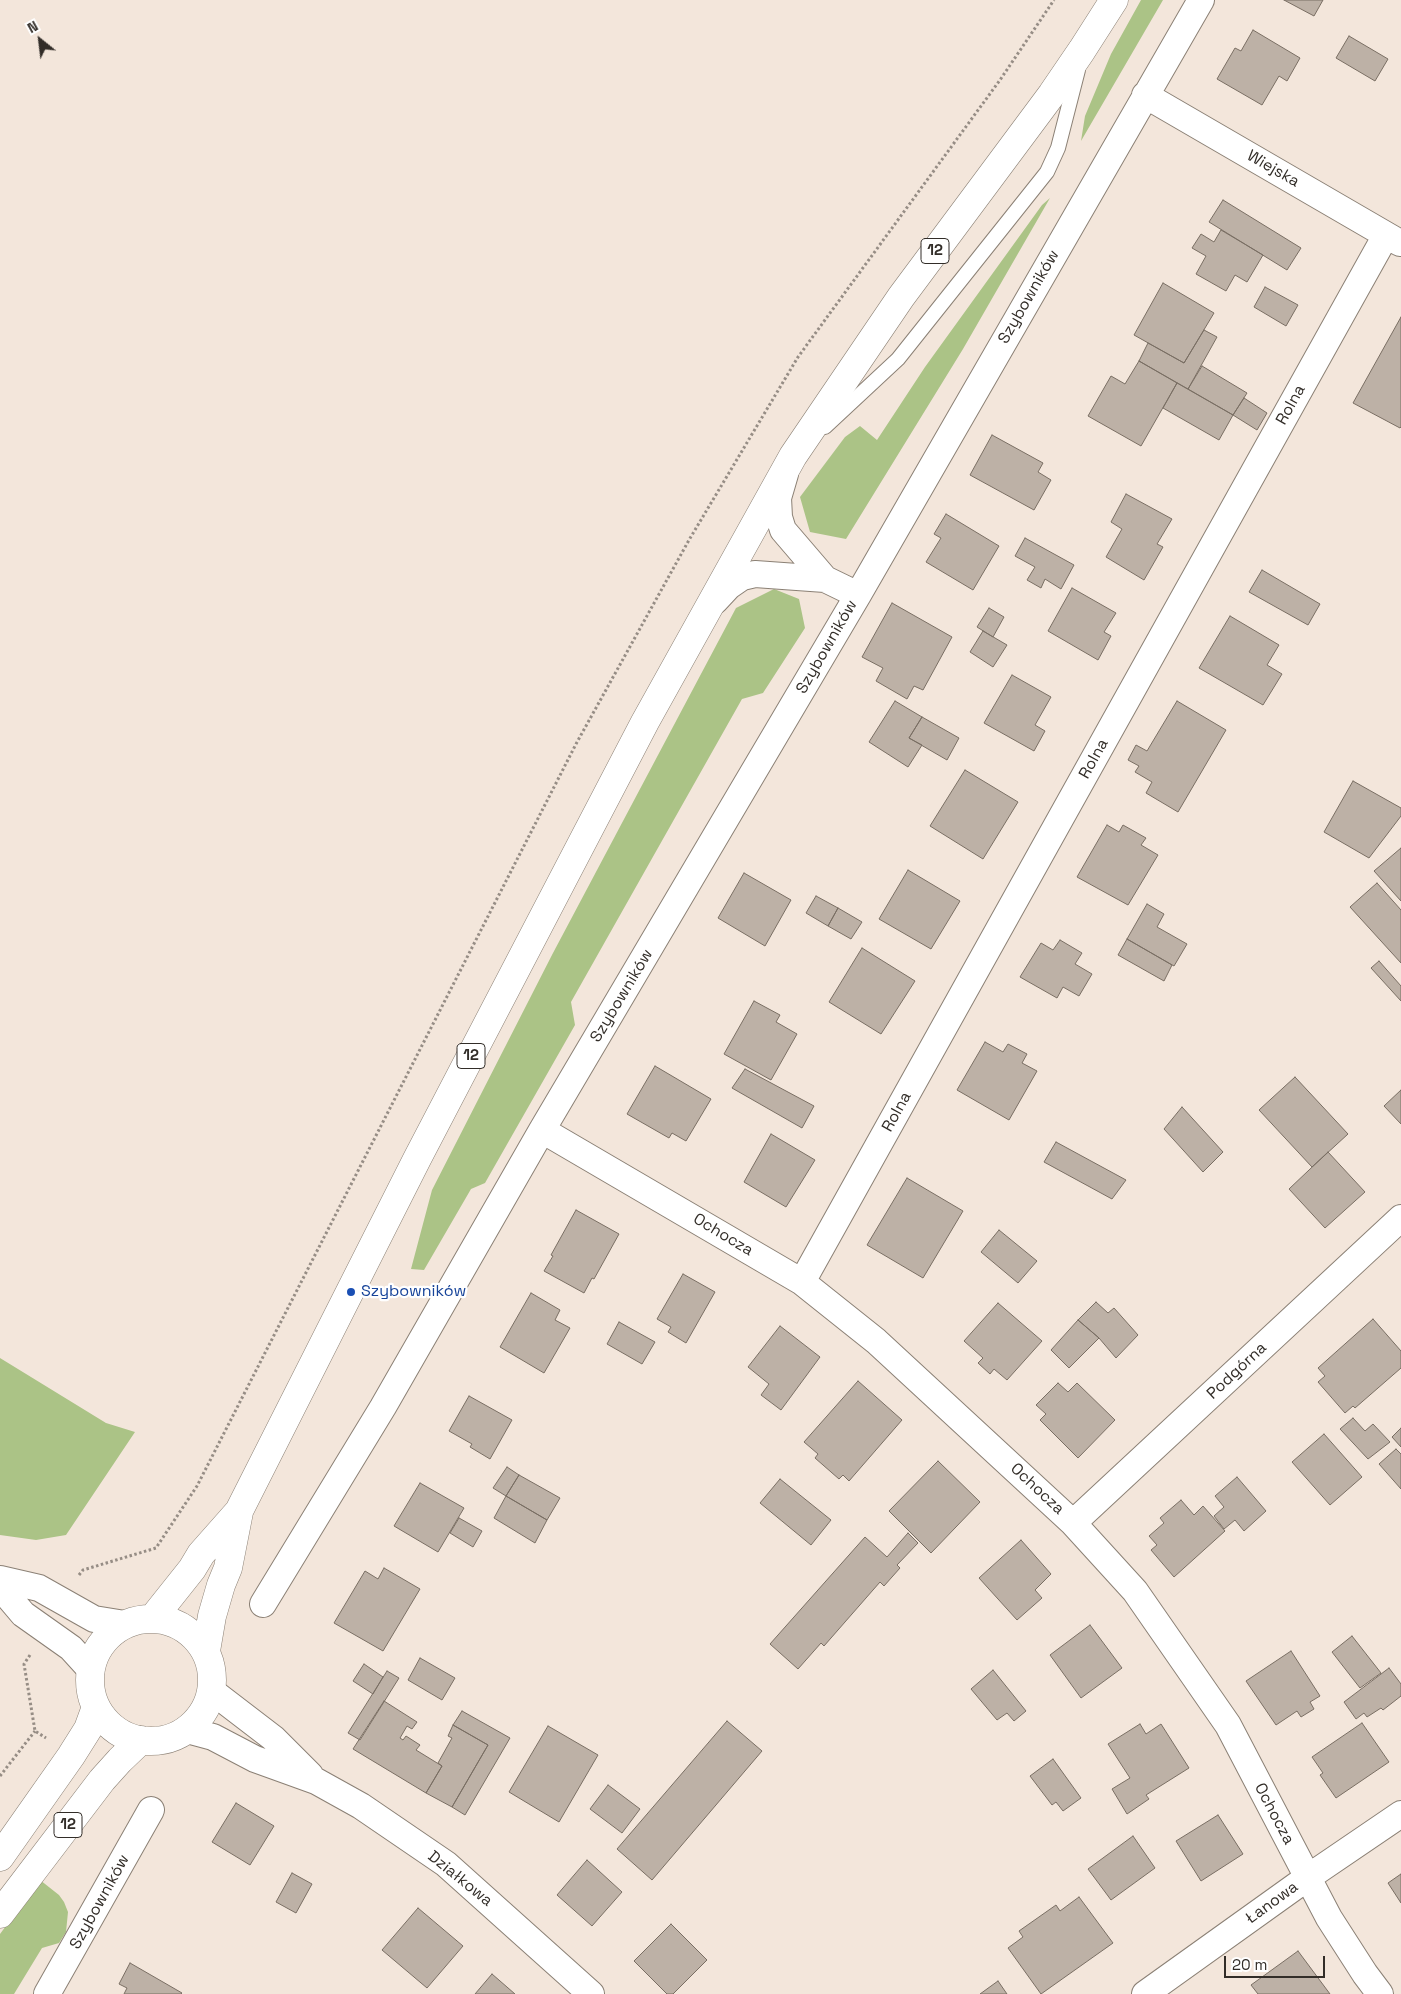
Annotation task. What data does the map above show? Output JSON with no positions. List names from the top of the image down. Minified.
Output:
{"streets":{"main road":["12","Szybowników"],"street":["Wiejska","Rolna","Ochocza","Podgórna","Działkowa","Łanowa"]},"crossings":[["Wiejska","Szybowników"],["Wiejska","Rolna"],["12","Szybowników"],["12","Działkowa"],["Szybowników","Ochocza"],["Szybowników","Działkowa"],["Rolna","Ochocza"],["Ochocza","Podgórna"],["Ochocza","Łanowa"]],"places":["Szybowników"],"scale_bar":"20 m","north":"top left"}
